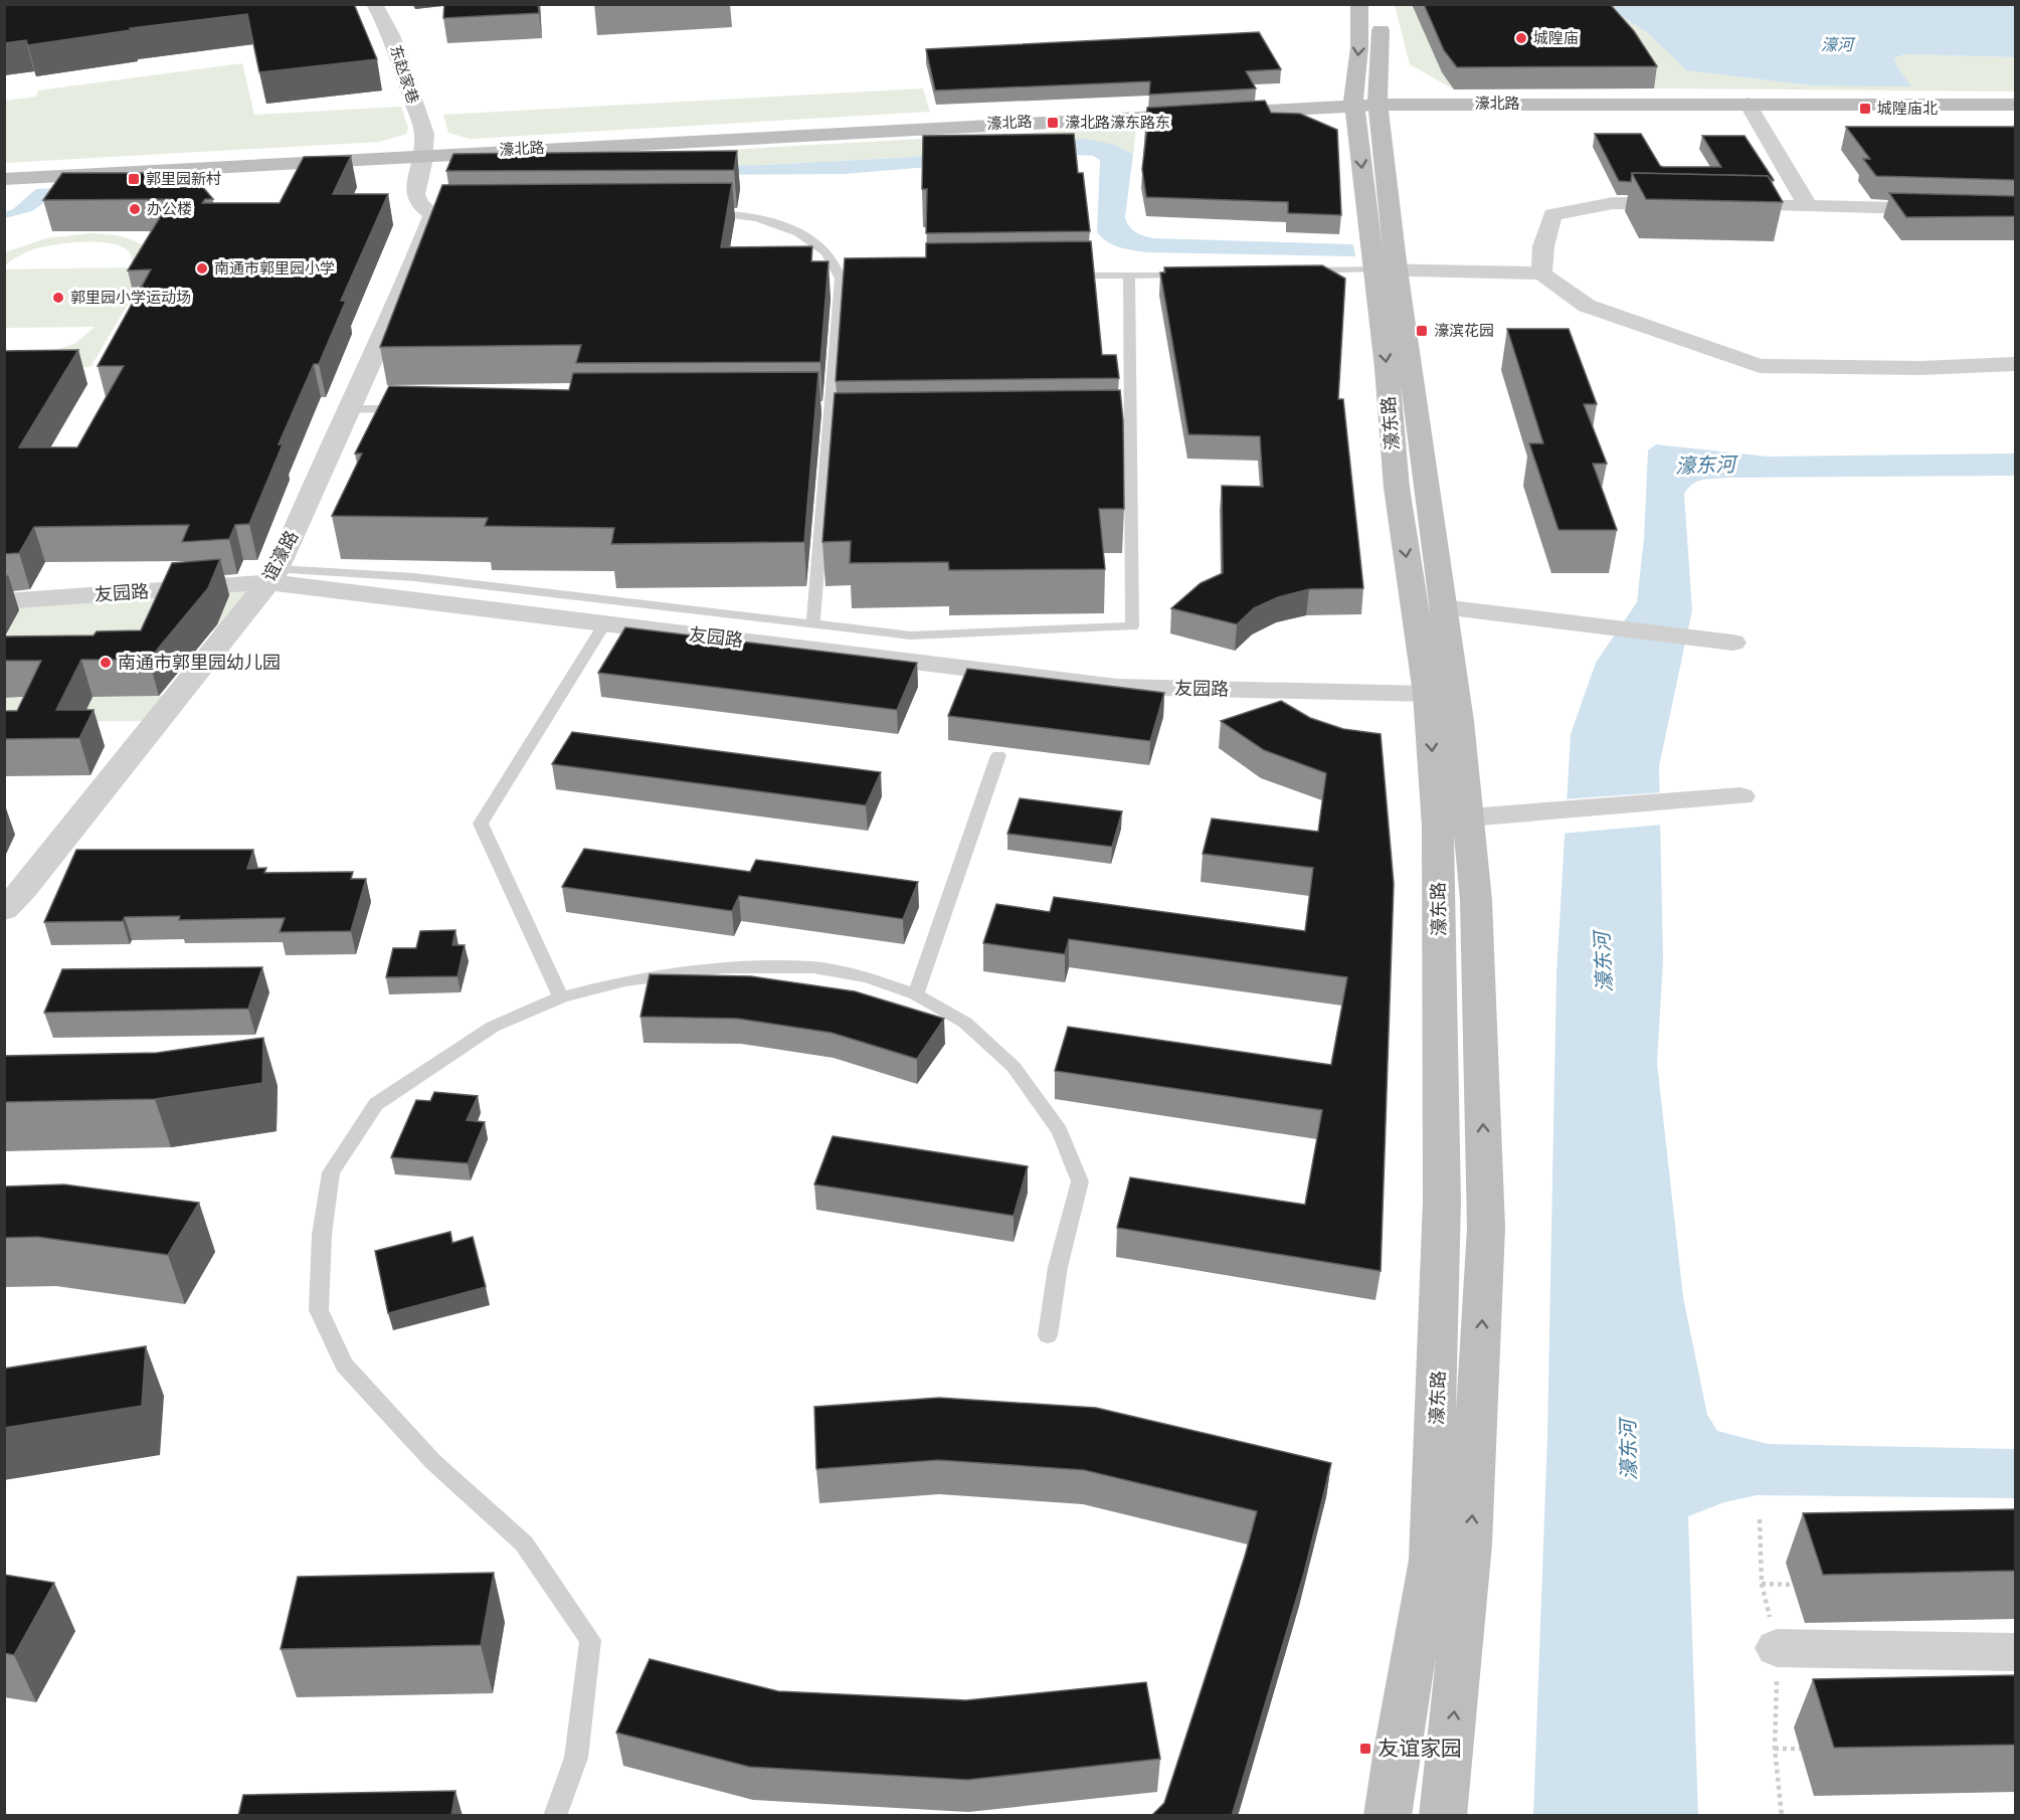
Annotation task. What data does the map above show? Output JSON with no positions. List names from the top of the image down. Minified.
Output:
{"streets":{"main road":["濠北路","濠东路"],"street":["东赵家巷","谊濠路","友园路"]},"crossings":[["东赵家巷","濠北路"],["东赵家巷","谊濠路"],["濠北路","濠东路"],["濠北路","谊濠路"],["濠东路","友园路"],["谊濠路","友园路"]],"water":["濠河","濠东河"],"places":{"other":["城隍庙","办公楼","南通市郭里园小学","郭里园小学运动场","南通市郭里园幼儿园"],"transit":["城隍庙北","濠北路濠东路东","郭里园新村","濠滨花园","友谊家园"]}}
